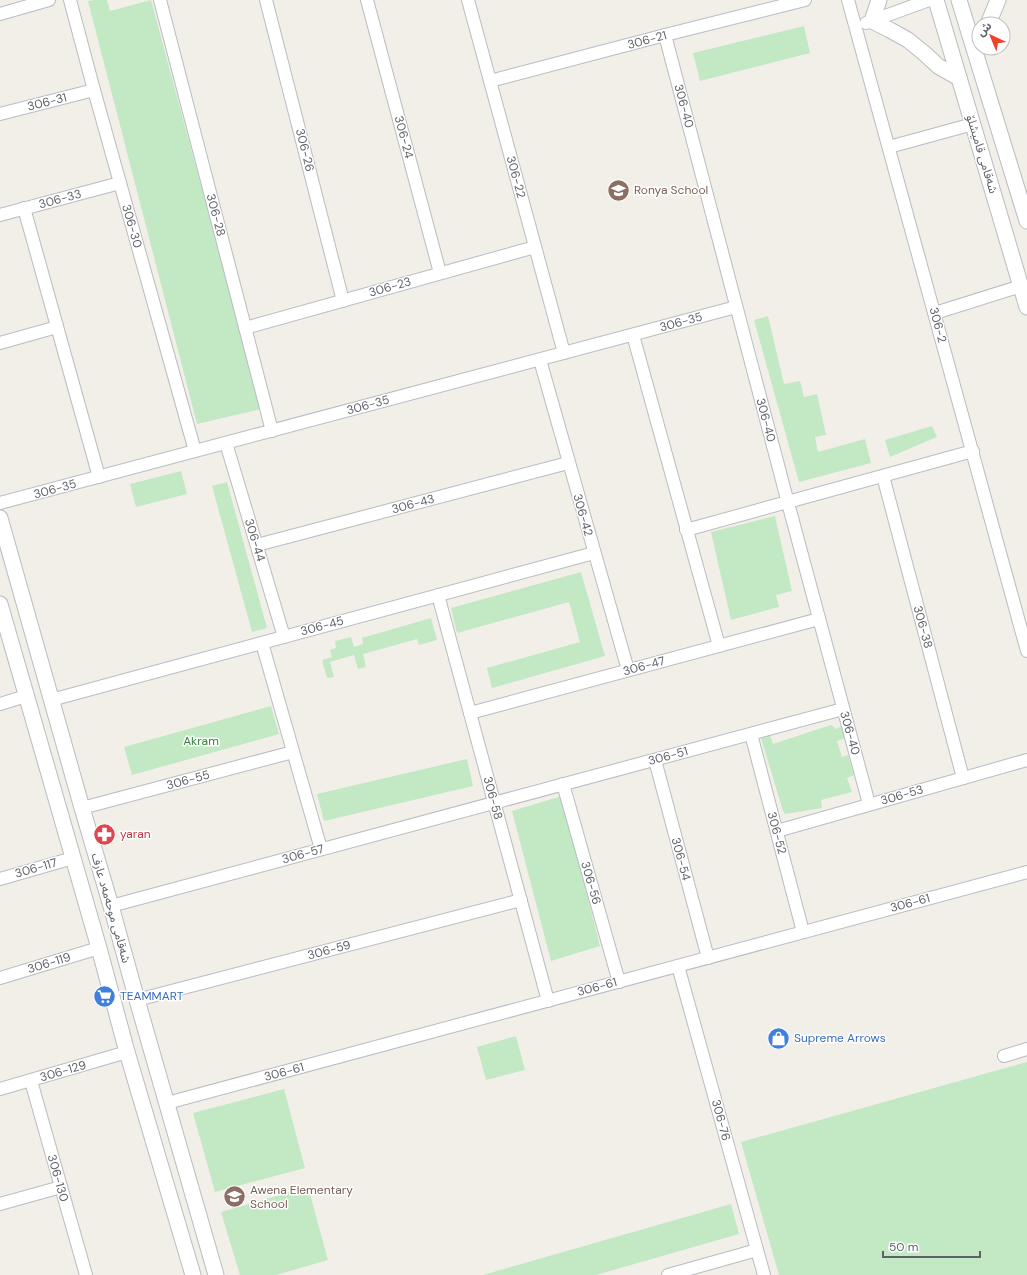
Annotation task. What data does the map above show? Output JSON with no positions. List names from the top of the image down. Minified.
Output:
{"streets":{"street":["306-21","306-31","306-40","306-24","306-26","شەقامی قامیشلۆ","306-22","306-33","306-28","306-30","306-23","306-35","306-2","306-43","306-42","306-44","306-45","306-38","306-47","306-51","306-55","306-53","306-58","306-52","306-57","306-54","306-117","306-56","306-61","شەقامی موحەمەد عارف","306-59","306-119","306-129","306-76","306-130"]},"crossings":[["306-21","306-40"],["306-21","306-22"],["306-31","306-30"],["306-40","306-35"],["306-40","306-47"],["306-40","306-51"],["306-40","306-53"],["306-24","306-23"],["306-26","306-23"],["306-22","306-23"],["306-22","306-35"],["306-33","306-30"],["306-28","306-23"],["306-28","306-35"],["306-30","306-35"],["306-35","306-42"],["306-35","306-44"],["306-43","306-42"],["306-43","306-44"],["306-42","306-45"],["306-42","306-47"],["306-44","306-45"],["306-45","306-58"],["306-45","شەقامی موحەمەد عارف"],["306-38","306-53"],["306-47","306-58"],["306-51","306-58"],["306-51","306-52"],["306-51","306-57"],["306-51","306-54"],["306-51","306-56"],["306-55","شەقامی موحەمەد عارف"],["306-53","306-52"],["306-58","306-57"],["306-58","306-61"],["306-58","306-59"],["306-52","306-61"],["306-57","شەقامی موحەمەد عارف"],["306-54","306-61"],["306-117","شەقامی موحەمەد عارف"],["306-56","306-61"],["306-61","شەقامی موحەمەد عارف"],["306-61","306-76"],["شەقامی موحەمەد عارف","306-59"],["شەقامی موحەمەد عارف","306-119"],["شەقامی موحەمەد عارف","306-129"],["306-129","306-130"]],"parks":["Akram"],"places":{"school or university":["Ronya School","Awena Elementary School"],"pharmacy":["yaran"],"supermarket":["TEAMMART"],"shop":["Supreme Arrows"]},"scale_bar":"50 m","north":"top left"}
